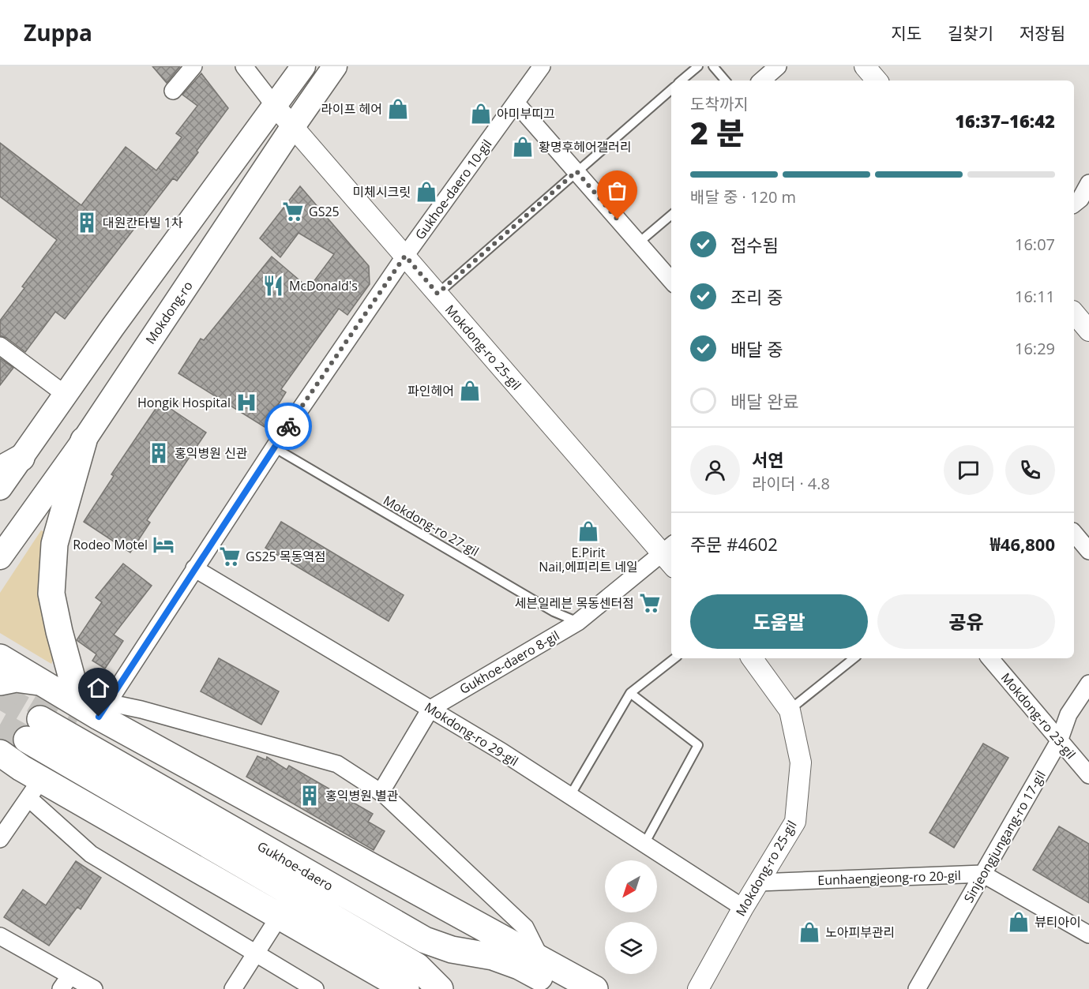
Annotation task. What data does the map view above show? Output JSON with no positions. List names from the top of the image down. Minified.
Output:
{"streets":{"main road":["Mokdong-ro","Gukhoe-daero"],"street":["Gukhoe-daero 10-gil","Mokdong-ro 25-gil","Gukhoe-daero 8-gil","Mokdong-ro 23-gil","Mokdong-ro 29-gil","Sinjeongjungang-ro 17-gil","Eunhaengjeong-ro 20-gil"],"lane":["Mokdong-ro 27-gil"]},"crossings":[["Gukhoe-daero 10-gil","Mokdong-ro 25-gil"],["Gukhoe-daero 10-gil","Mokdong-ro 27-gil"],["Gukhoe-daero 10-gil","Mokdong-ro 29-gil"],["Mokdong-ro","Mokdong-ro 25-gil"],["Mokdong-ro 25-gil","Gukhoe-daero 8-gil"],["Mokdong-ro 25-gil","Mokdong-ro 29-gil"],["Mokdong-ro 25-gil","Eunhaengjeong-ro 20-gil"],["Mokdong-ro 27-gil","Gukhoe-daero 8-gil"],["Gukhoe-daero 8-gil","Mokdong-ro 29-gil"],["Mokdong-ro 23-gil","Sinjeongjungang-ro 17-gil"],["Sinjeongjungang-ro 17-gil","Eunhaengjeong-ro 20-gil"]],"places":{"shop":["라이프 헤어","아미부띠끄","황명후헤어갤러리","미체시크릿","파인헤어","E.Pirit Nail,에피리트 네일","뷰티아이","노아피부관리"],"supermarket":["GS25","GS25 목동역점","세븐일레븐 목동센터점"],"building":["대원칸타빌 1차","홍익병원 신관","홍익병원 별관"],"restaurant":["McDonald's"],"hospital":["Hongik Hospital"],"hotel":["Rodeo Motel"]},"north":"bottom left","page":{"header":"Zuppa","nav":["지도","길찾기","저장됨"],"heading":["2 분","도착까지","16:37–16:42"],"panel":["서연","라이더 · 4.8","주문 #4602","₩46,800"],"bar":"배달 중 · 120 m","list":[["접수됨","16:07"],["조리 중","16:11"],["배달 중","16:29"],"배달 완료"],"buttons":["도움말","공유"]}}
